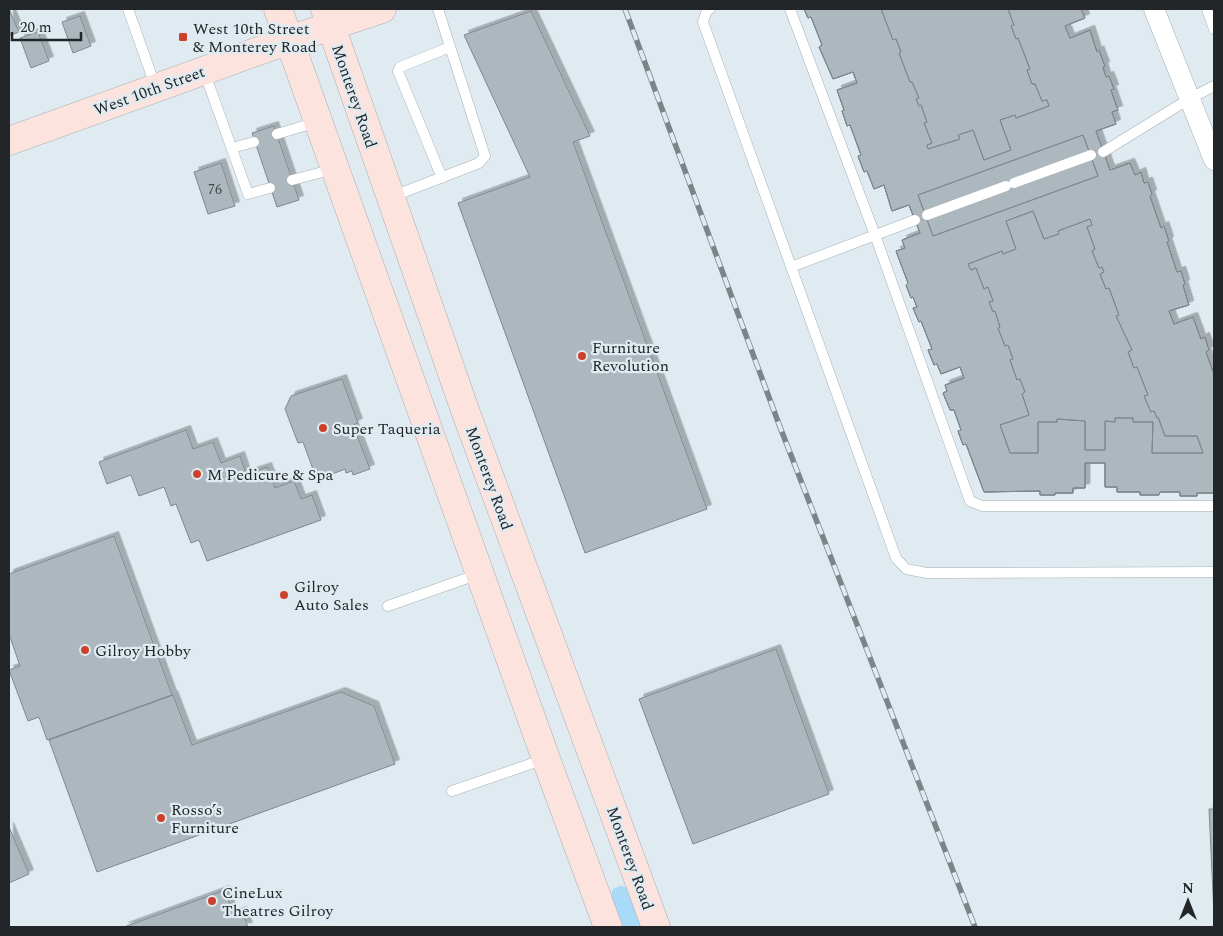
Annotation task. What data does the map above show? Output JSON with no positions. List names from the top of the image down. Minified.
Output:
{"streets":{"main road":["West 10th Street","Monterey Road"]},"crossings":[["West 10th Street","Monterey Road"]],"places":{"transit":["West 10th Street & Monterey Road"],"other":["Furniture Revolution","Super Taqueria","M Pedicure & Spa","Gilroy Auto Sales","Gilroy Hobby","Rosso’s Furniture","CineLux Theatres Gilroy"]},"house_numbers":["76"],"scale_bar":"20 m","north":"top"}
